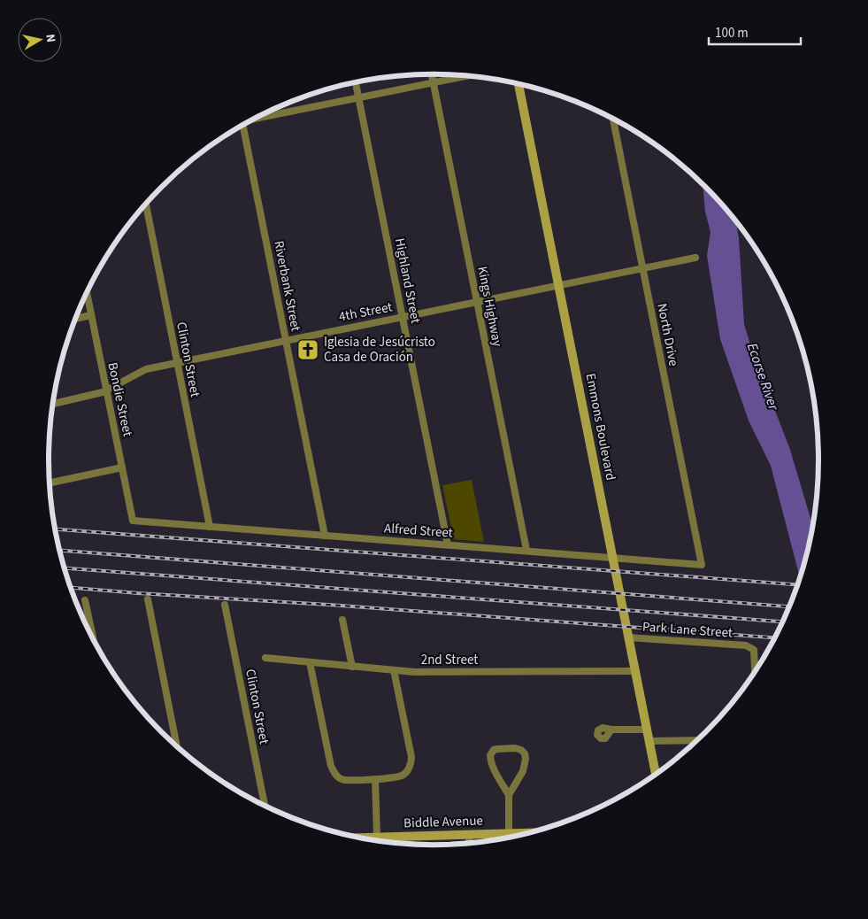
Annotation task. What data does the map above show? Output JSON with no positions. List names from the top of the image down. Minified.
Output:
{"streets":{"street":["Highland Street","Riverbank Street","Kings Highway","4th Street","North Drive","Clinton Street","Bondie Street","Emmons Boulevard","Alfred Street","Park Lane Street","2nd Street","Biddle Avenue"]},"crossings":[["Highland Street","4th Street"],["Highland Street","Alfred Street"],["Riverbank Street","4th Street"],["Riverbank Street","Alfred Street"],["Kings Highway","4th Street"],["Kings Highway","Alfred Street"],["4th Street","North Drive"],["4th Street","Clinton Street"],["4th Street","Bondie Street"],["4th Street","Emmons Boulevard"],["North Drive","Alfred Street"],["Clinton Street","Alfred Street"],["Bondie Street","Alfred Street"],["Emmons Boulevard","Alfred Street"],["Emmons Boulevard","Park Lane Street"],["Emmons Boulevard","2nd Street"]],"water":["Ecorse River"],"places":{"church":["Iglesia de Jesúcristo Casa de Oración"]},"scale_bar":"100 m","north":"right"}
